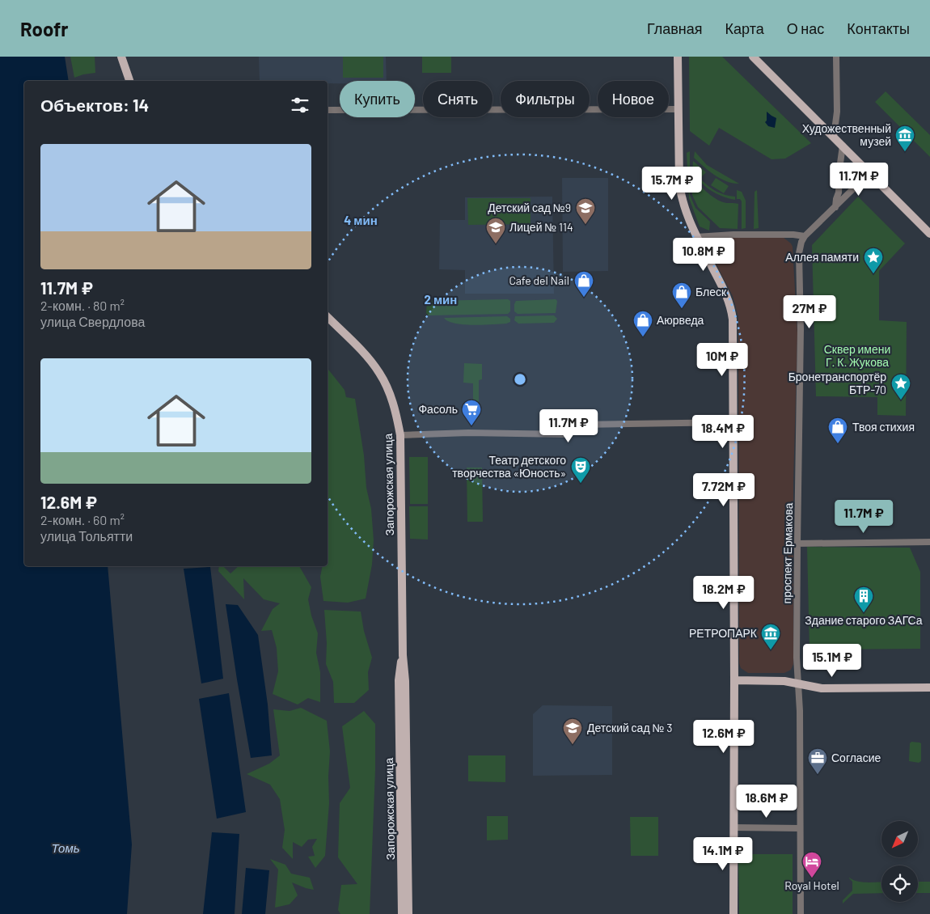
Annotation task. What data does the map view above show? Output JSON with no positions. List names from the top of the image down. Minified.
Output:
{"streets":{"main road":["Запорожская улица"],"street":["проспект Ермакова"]},"water":["Томь"],"parks":["Сквер имени Г. К. Жукова"],"places":{"museum":["Художественный музей","РЕТРОПАРК"],"school or university":["Детский сад №9","Лицей № 114","Детский сад № 3"],"place":["Аллея памяти","Бронетранспортёр БТР-70"],"shop":["Cafe del Nail","Блеск","Аюрведа","Твоя стихия"],"supermarket":["Фасоль"],"theatre":["Театр детского творчества «Юность»"],"building":["Здание старого ЗАГСа"],"office":["Согласие"],"hotel":["Royal Hotel"]},"north":"bottom left","page":{"header":"Roofr","nav":["Главная","Карта","О нас","Контакты"],"chip":["Купить","Снять","Фильтры","Новое"],"heading":"Объектов: 14","list":[{"name":"11.7M ₽","note":"2-комн. · 80 m² · улица Свердлова"},{"name":"12.6M ₽","note":"2-комн. · 60 m² · улица Тольятти"}],"price":["11.7M ₽","15.7M ₽","10.8M ₽","27M ₽","10M ₽","11.7M ₽","18.4M ₽","7.72M ₽","11.7M ₽","18.2M ₽","15.1M ₽","12.6M ₽","18.6M ₽","14.1M ₽"]},"rings":["4 мин","2 мин"]}
